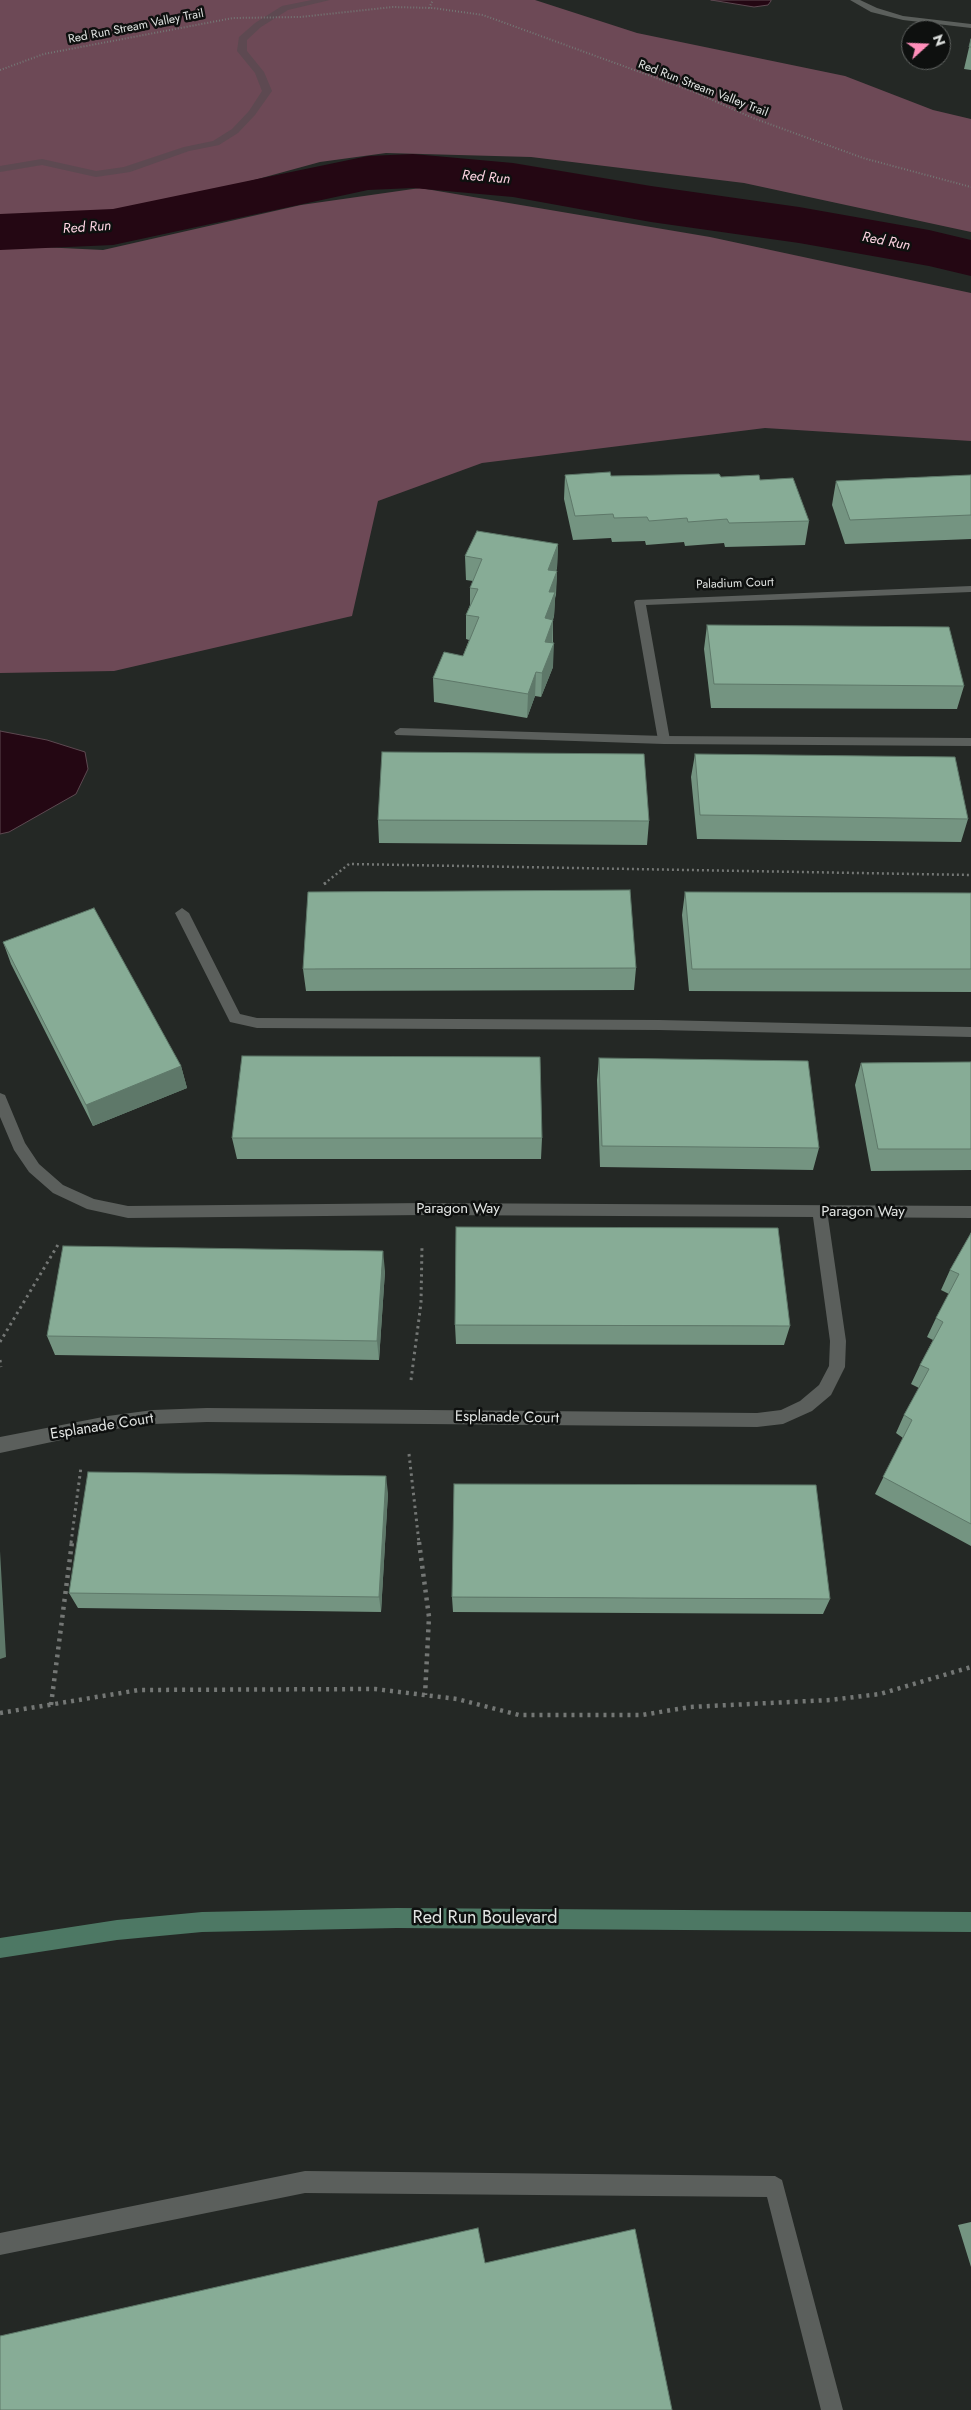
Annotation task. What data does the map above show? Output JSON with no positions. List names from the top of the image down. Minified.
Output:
{"streets":{"main road":["Red Run Boulevard"],"street":["Paladium Court","Paragon Way","Esplanade Court"],"path":["Red Run Stream Valley Trail"]},"crossings":[["Paragon Way","Esplanade Court"]],"water":["Red Run"],"north":"right"}
